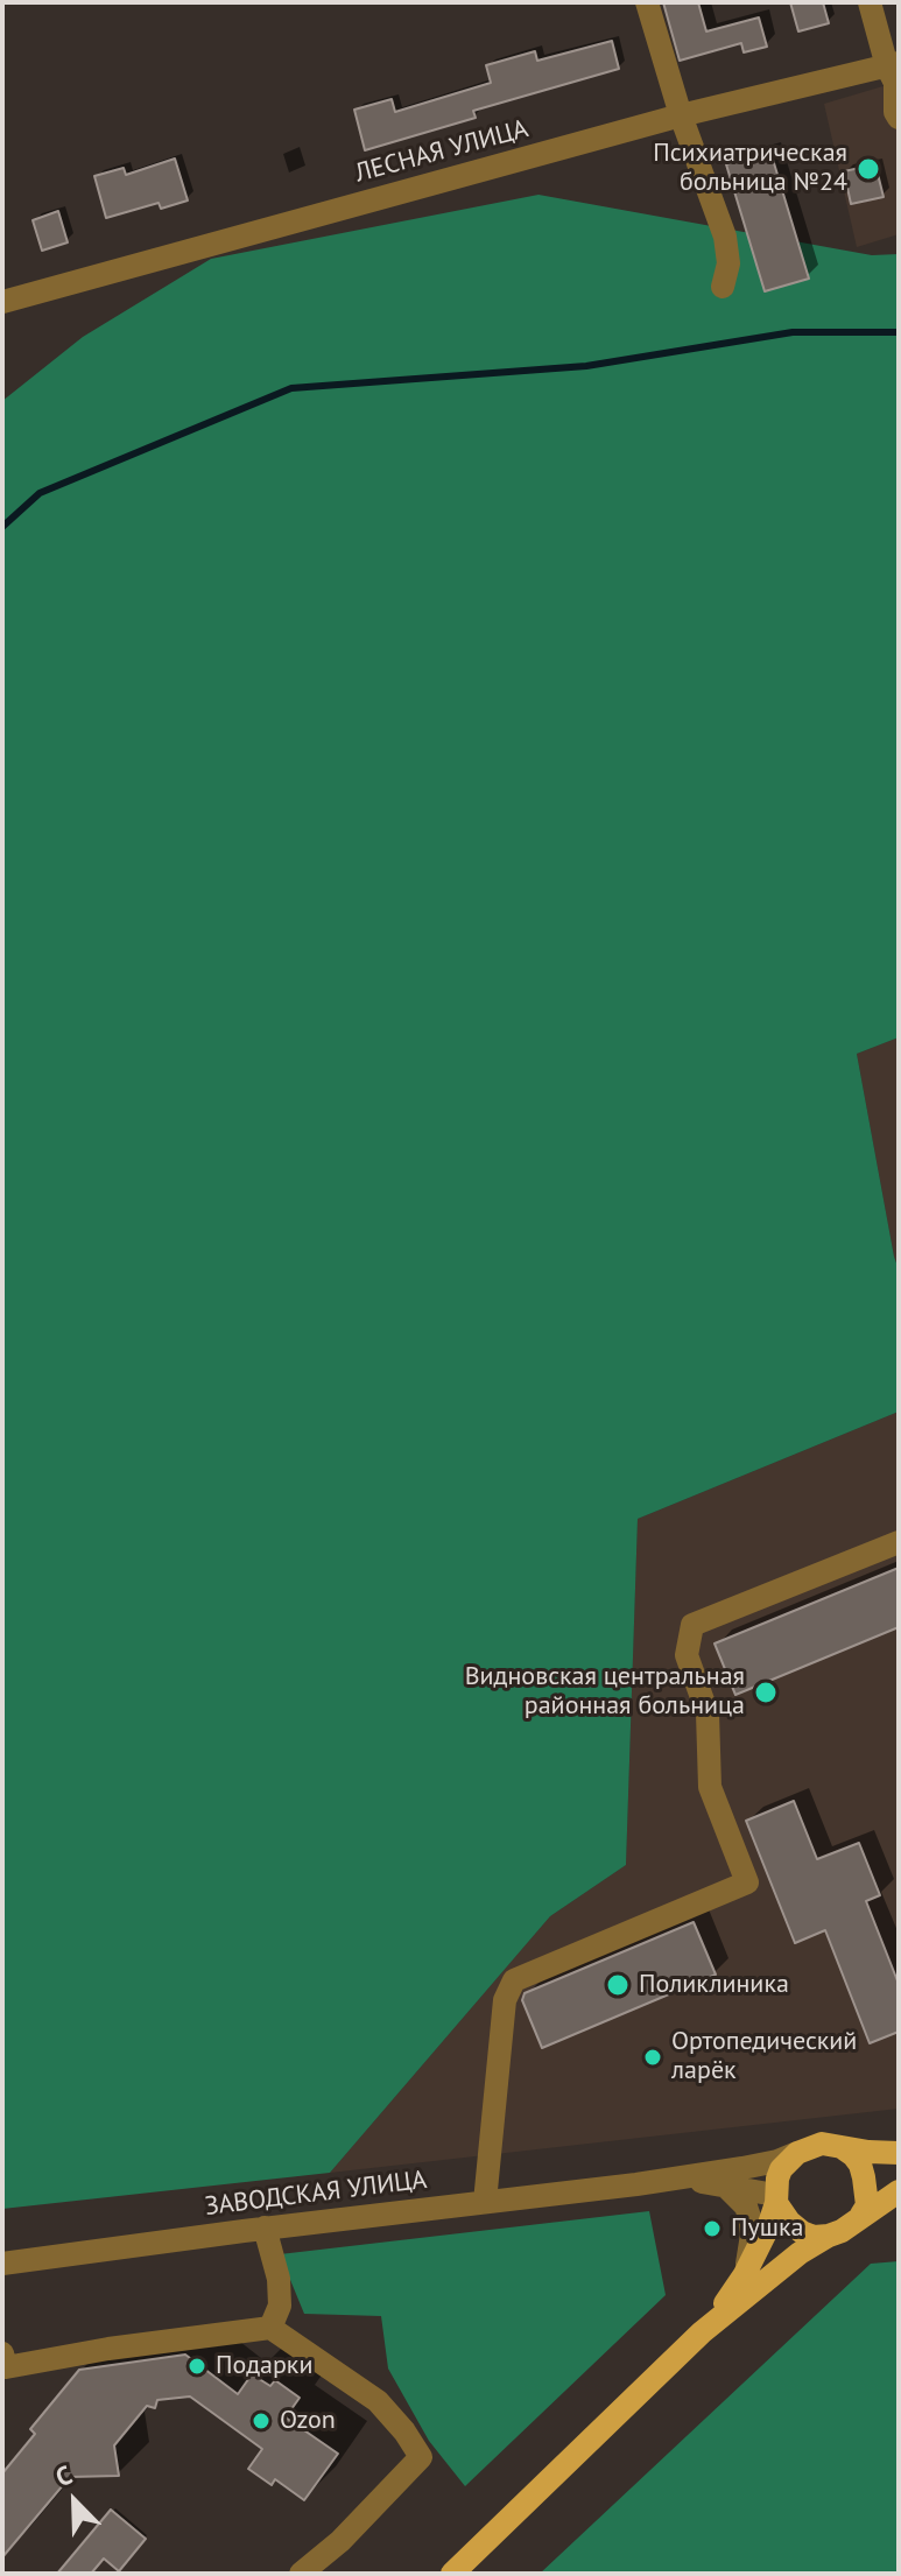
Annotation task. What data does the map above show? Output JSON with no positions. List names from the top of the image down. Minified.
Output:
{"streets":{"street":["ЛЕСНАЯ УЛИЦА","ЗАВОДСКАЯ УЛИЦА"]},"places":["Психиатрическая больница №24","Видновская центральная районная больница","Поликлиника","Ортопедический ларёк","Пушка","Подарки","Ozon"],"north":"top left"}
